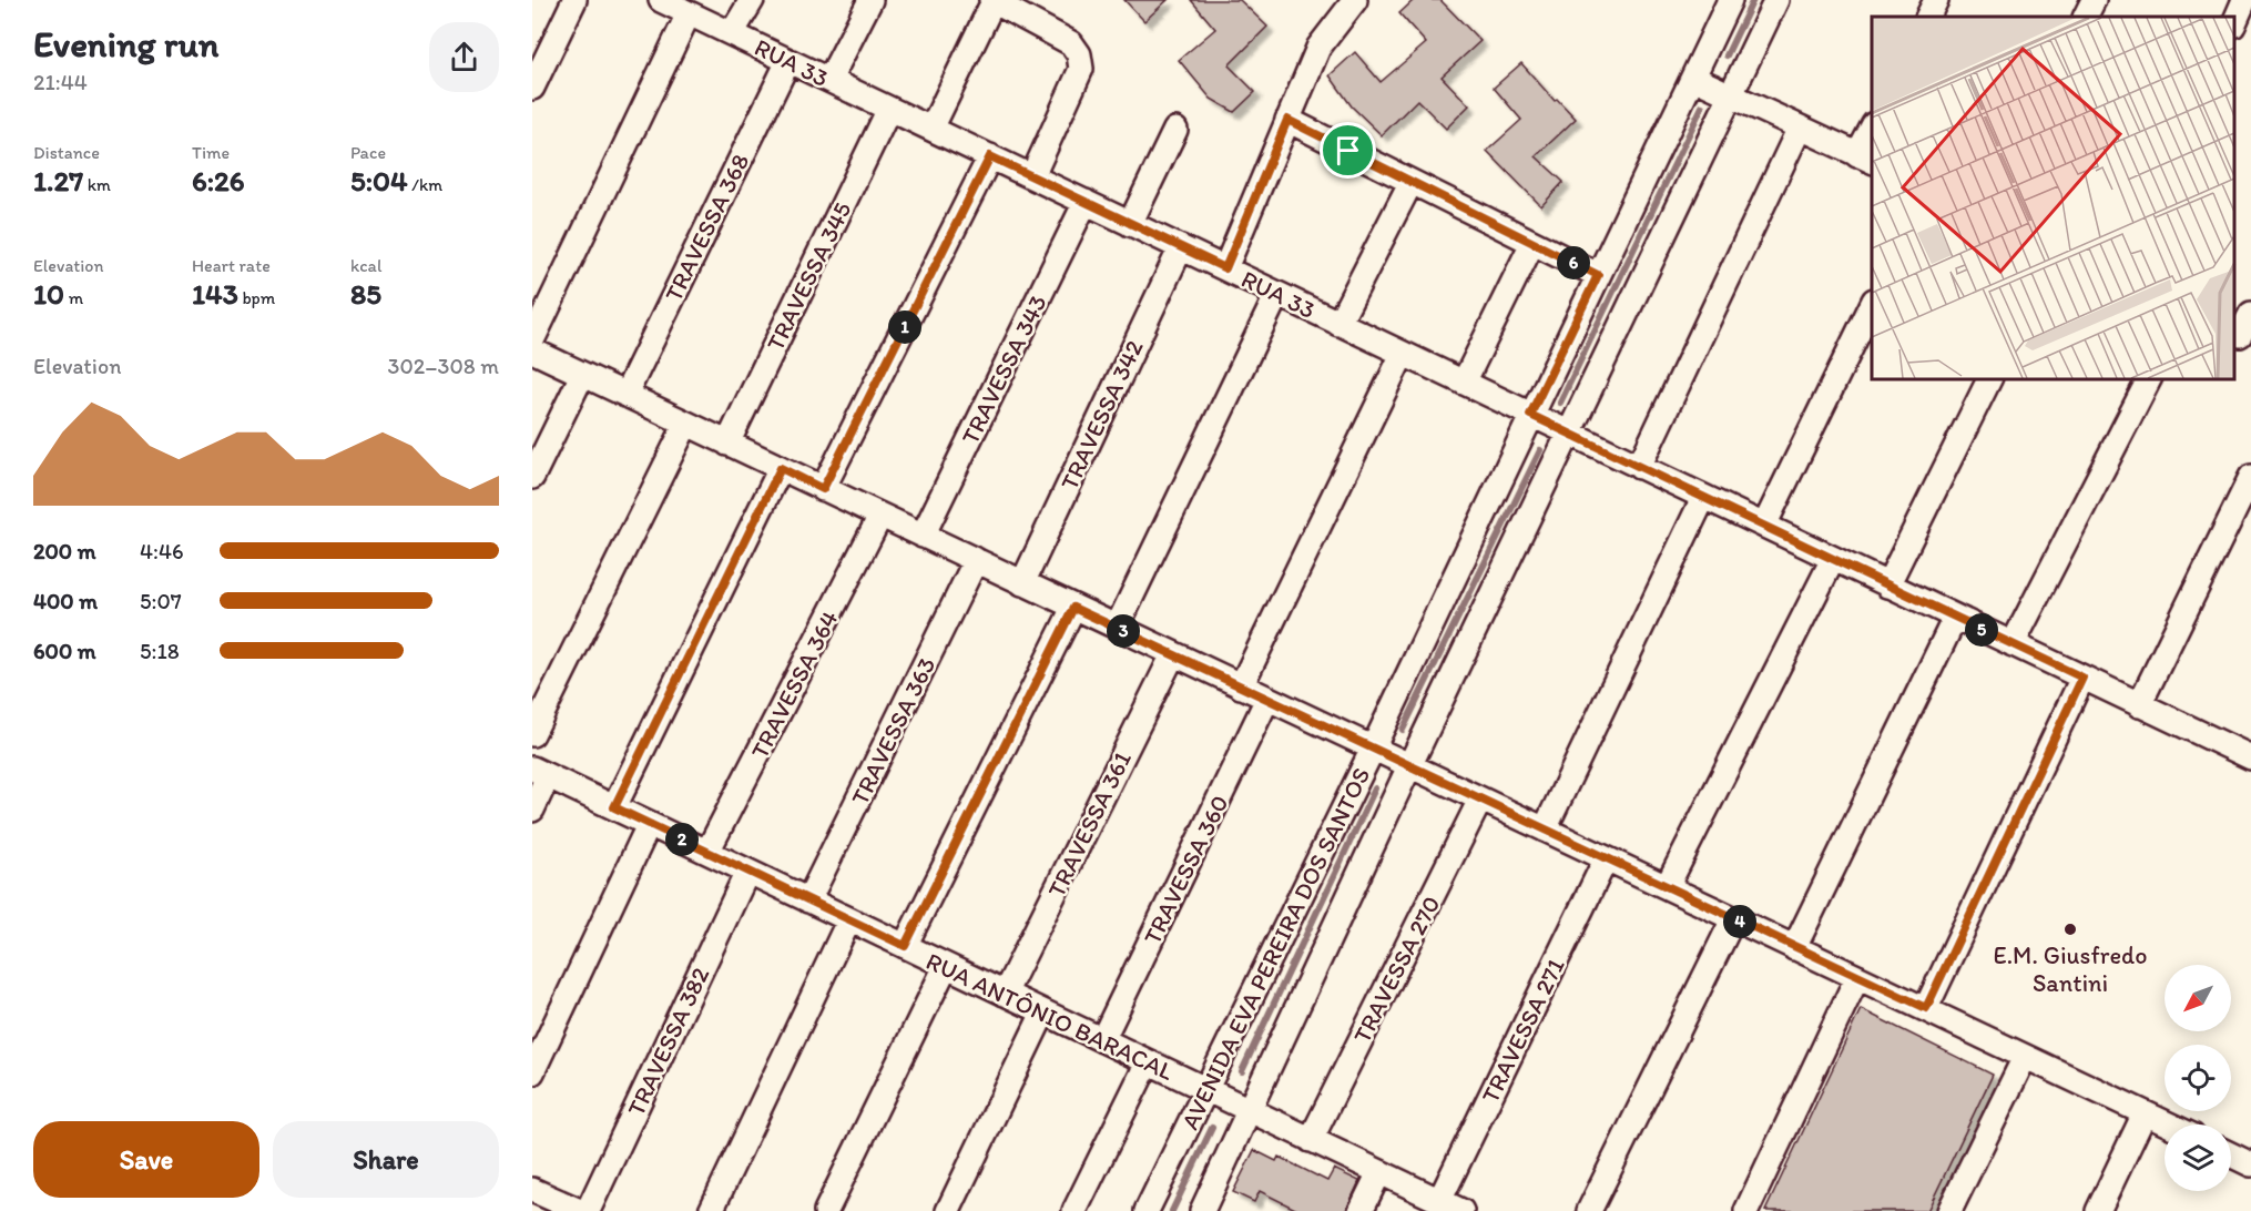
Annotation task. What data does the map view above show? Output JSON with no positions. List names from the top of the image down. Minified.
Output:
{"streets":{"street":["RUA 33","TRAVESSA 368","TRAVESSA 345","TRAVESSA 343","TRAVESSA 342","TRAVESSA 364","TRAVESSA 363","TRAVESSA 361","TRAVESSA 360","AVENIDA EVA PEREIRA DOS SANTOS","TRAVESSA 270","RUA ANTÔNIO BARACAL","TRAVESSA 271","TRAVESSA 382"]},"crossings":[["RUA 33","TRAVESSA 368"],["RUA 33","TRAVESSA 345"],["RUA 33","TRAVESSA 343"],["RUA 33","TRAVESSA 342"],["RUA 33","AVENIDA EVA PEREIRA DOS SANTOS"],["TRAVESSA 364","RUA ANTÔNIO BARACAL"],["TRAVESSA 363","RUA ANTÔNIO BARACAL"],["TRAVESSA 361","RUA ANTÔNIO BARACAL"],["TRAVESSA 360","RUA ANTÔNIO BARACAL"],["AVENIDA EVA PEREIRA DOS SANTOS","RUA ANTÔNIO BARACAL"],["TRAVESSA 270","RUA ANTÔNIO BARACAL"],["RUA ANTÔNIO BARACAL","TRAVESSA 271"],["RUA ANTÔNIO BARACAL","TRAVESSA 382"]],"places":["E.M. Giusfredo Santini"],"north":"bottom left","page":{"heading":["Evening run","21:44"],"stats":[["Distance","1.27 km"],["Time","6:26"],["Pace","5:04 /km"],["Elevation","10 m"],["Heart rate","143 bpm"],["kcal","85"]],"pins":["6","1","5","3","2","4"],"chart":["Elevation","302–308 m"],"list":[{"name":"200 m","note":"4:46"},{"name":"400 m","note":"5:07"},{"name":"600 m","note":"5:18"}],"buttons":["Save","Share"]}}
